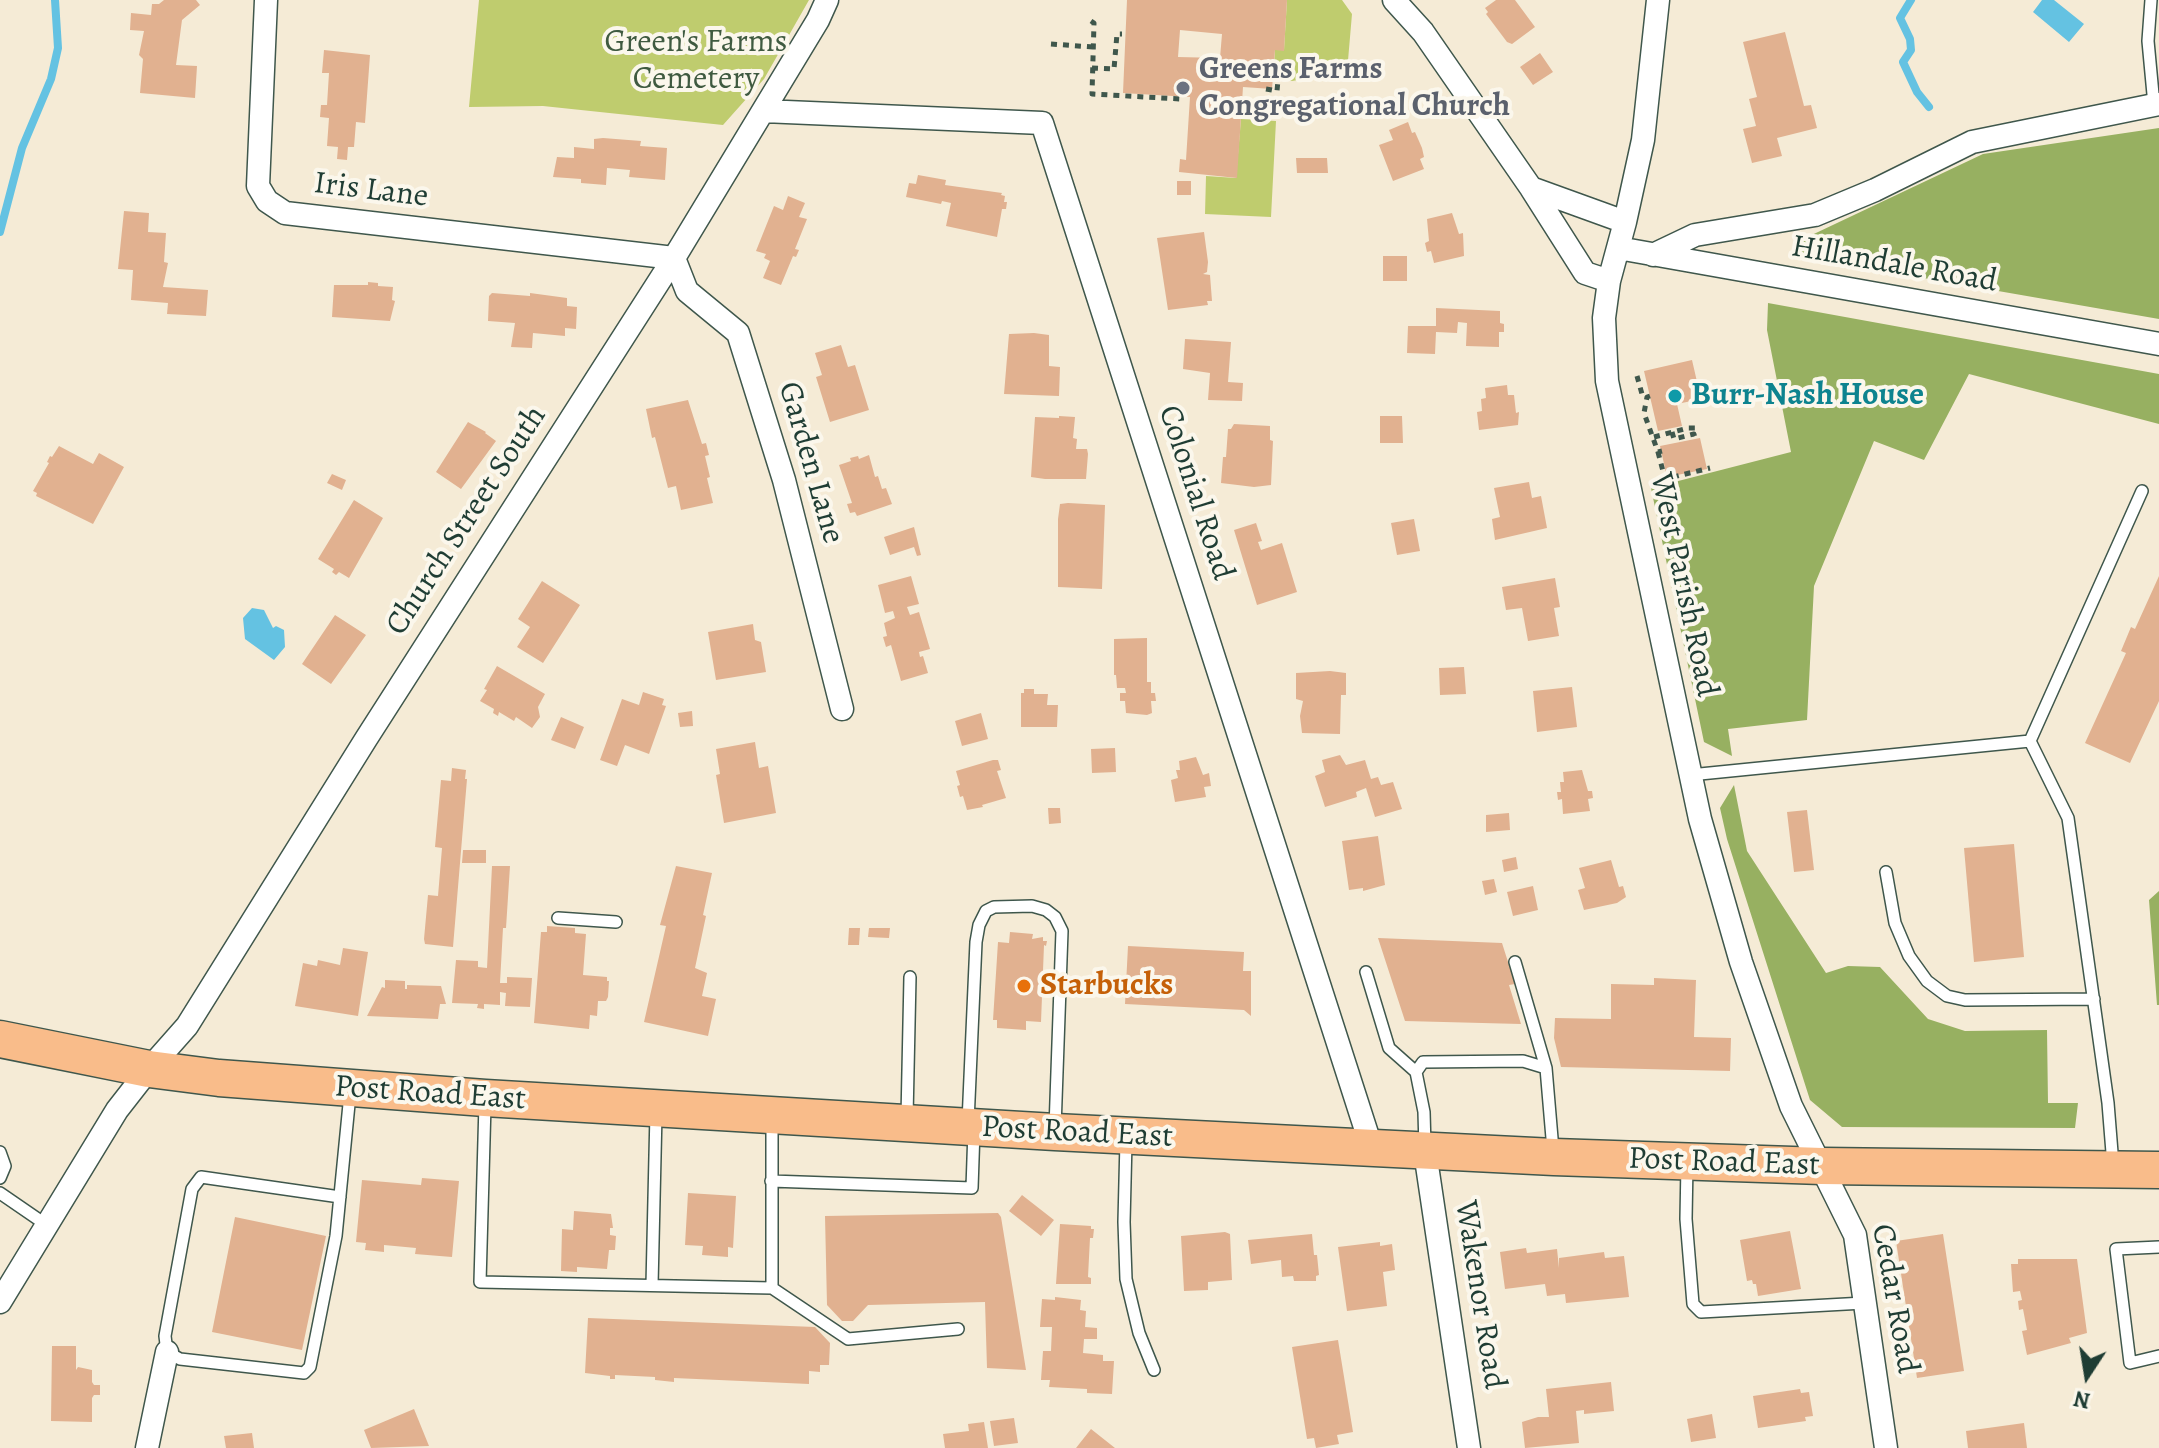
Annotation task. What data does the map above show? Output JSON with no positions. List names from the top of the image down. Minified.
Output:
{"streets":{"main road":["Post Road East"],"street":["Iris Lane","Hillandale Road","Garden Lane","Colonial Road","Church Street South","West Parish Road","Wakenor Road","Cedar Road"]},"crossings":[["Iris Lane","Garden Lane"],["Iris Lane","Church Street South"],["Hillandale Road","West Parish Road"],["Garden Lane","Church Street South"],["Colonial Road","Church Street South"],["Colonial Road","Post Road East"],["Church Street South","Post Road East"],["West Parish Road","Post Road East"],["West Parish Road","Cedar Road"],["Post Road East","Wakenor Road"],["Post Road East","Cedar Road"]],"parks":["Green's Farms Cemetery"],"places":["Greens Farms Congregational Church","Burr-Nash House","Starbucks"],"north":"bottom"}
